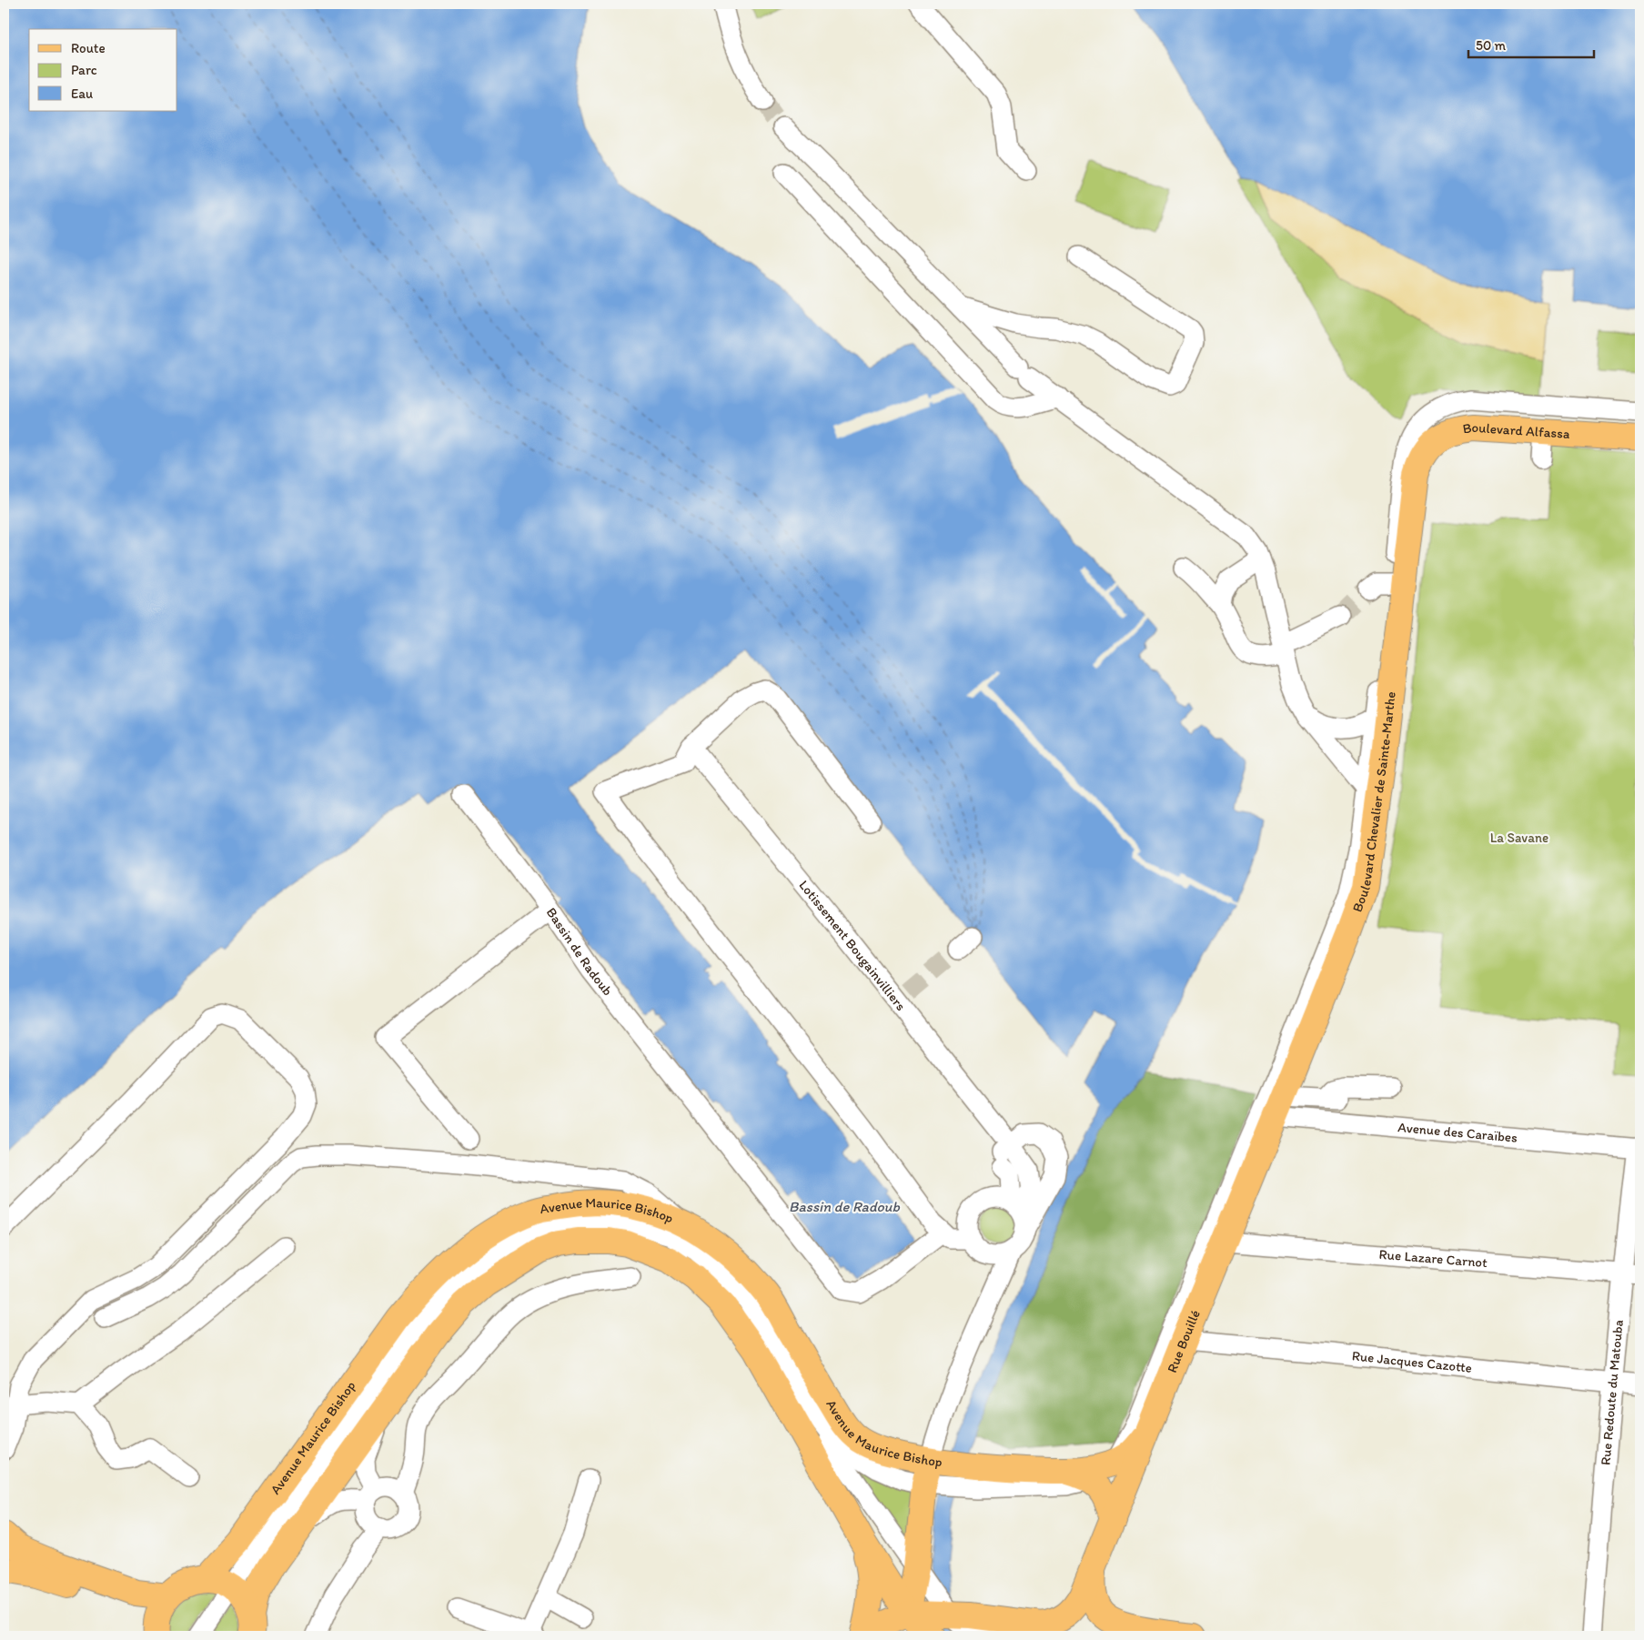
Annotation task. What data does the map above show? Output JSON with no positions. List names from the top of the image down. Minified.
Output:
{"streets":{"main road":["Boulevard Alfassa","Boulevard Chevalier de Sainte-Marthe","Avenue Maurice Bishop","Rue Bouillé"],"street":["Lotissement Bougainvilliers","Bassin de Radoub","Avenue des Caraïbes","Rue Lazare Carnot","Rue Jacques Cazotte","Rue Redoute du Matouba"]},"crossings":[["Boulevard Alfassa","Boulevard Chevalier de Sainte-Marthe"],["Boulevard Chevalier de Sainte-Marthe","Avenue des Caraïbes"],["Boulevard Chevalier de Sainte-Marthe","Rue Bouillé"],["Avenue des Caraïbes","Rue Bouillé"],["Avenue des Caraïbes","Rue Redoute du Matouba"],["Avenue Maurice Bishop","Rue Bouillé"],["Rue Lazare Carnot","Rue Bouillé"],["Rue Lazare Carnot","Rue Redoute du Matouba"],["Rue Bouillé","Rue Jacques Cazotte"],["Rue Jacques Cazotte","Rue Redoute du Matouba"]],"water":["Bassin de Radoub"],"parks":["La Savane"],"legend":["Route","Parc","Eau"],"scale_bar":"50 m"}
